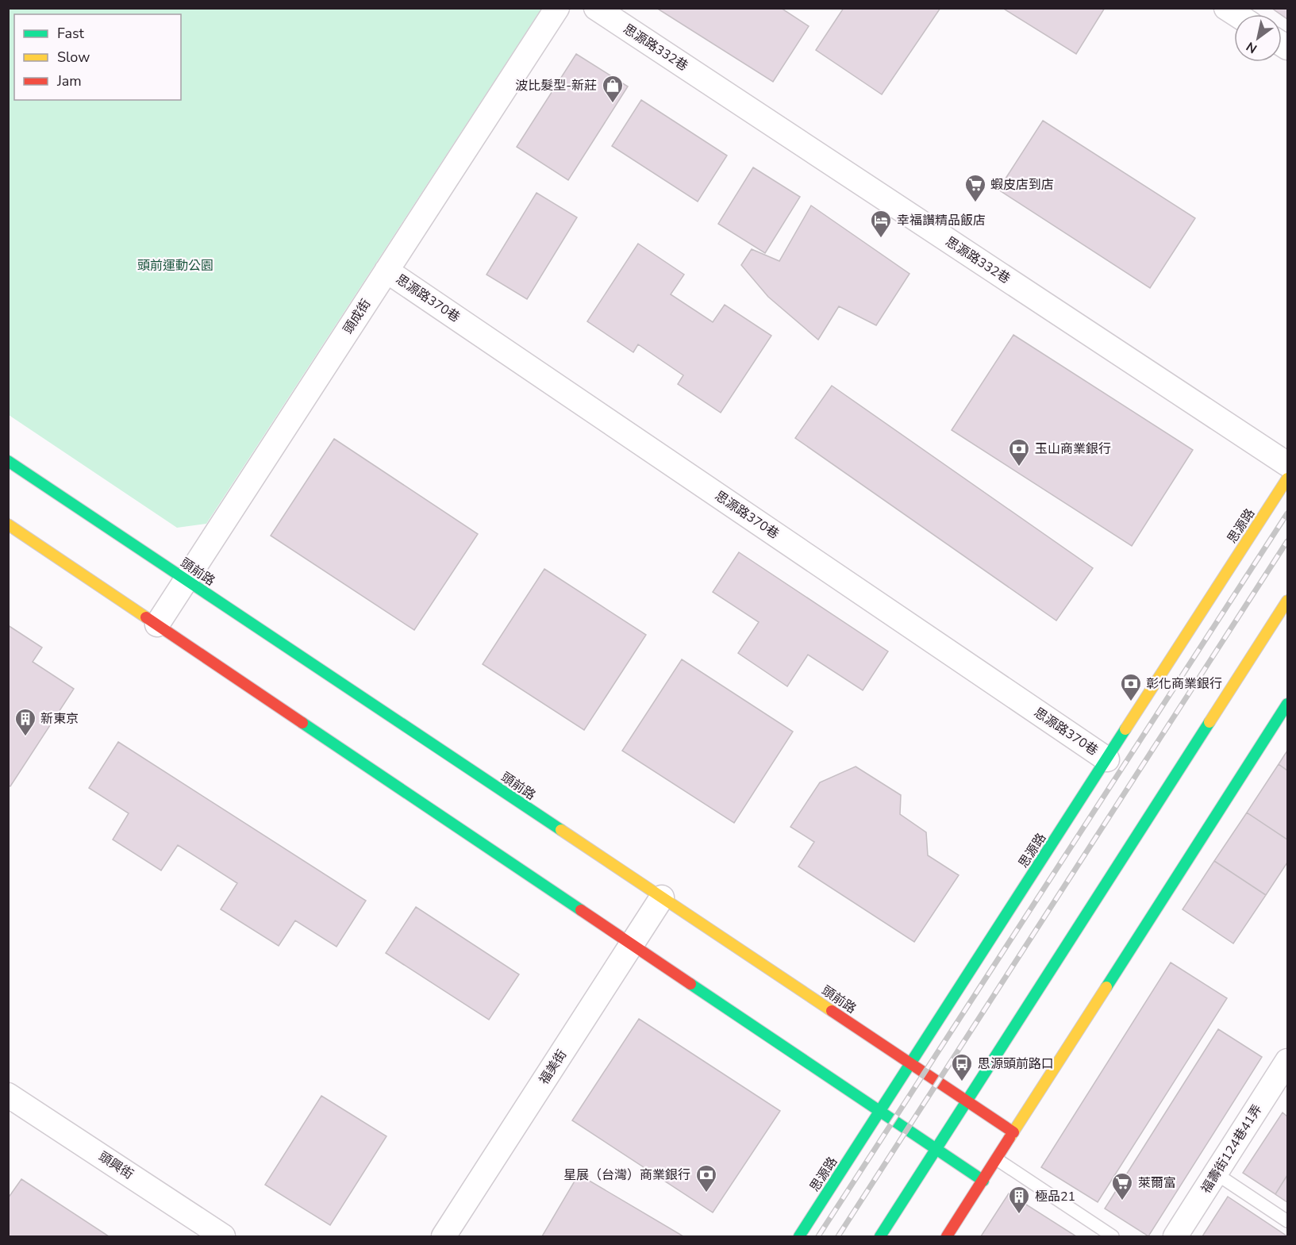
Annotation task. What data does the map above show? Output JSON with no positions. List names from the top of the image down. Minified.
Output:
{"streets":{"street":["思源路332巷","思源路370巷","頭成街","思源路","頭前路","福美街","福壽街124巷41弄","頭興街"]},"crossings":[["思源路370巷","頭成街"],["思源路370巷","思源路"],["頭成街","頭前路"],["思源路","頭前路"],["頭前路","福美街"]],"parks":["頭前運動公園"],"places":{"shop":["波比髮型-新莊"],"supermarket":["蝦皮店到店","萊爾富"],"hotel":["幸福讚精品飯店"],"bank":["玉山商業銀行","彰化商業銀行","星展（台灣）商業銀行"],"building":["新東京","極品21"],"bus stop":["思源頭前路口"]},"legend":["Fast","Slow","Jam"],"north":"bottom left"}
